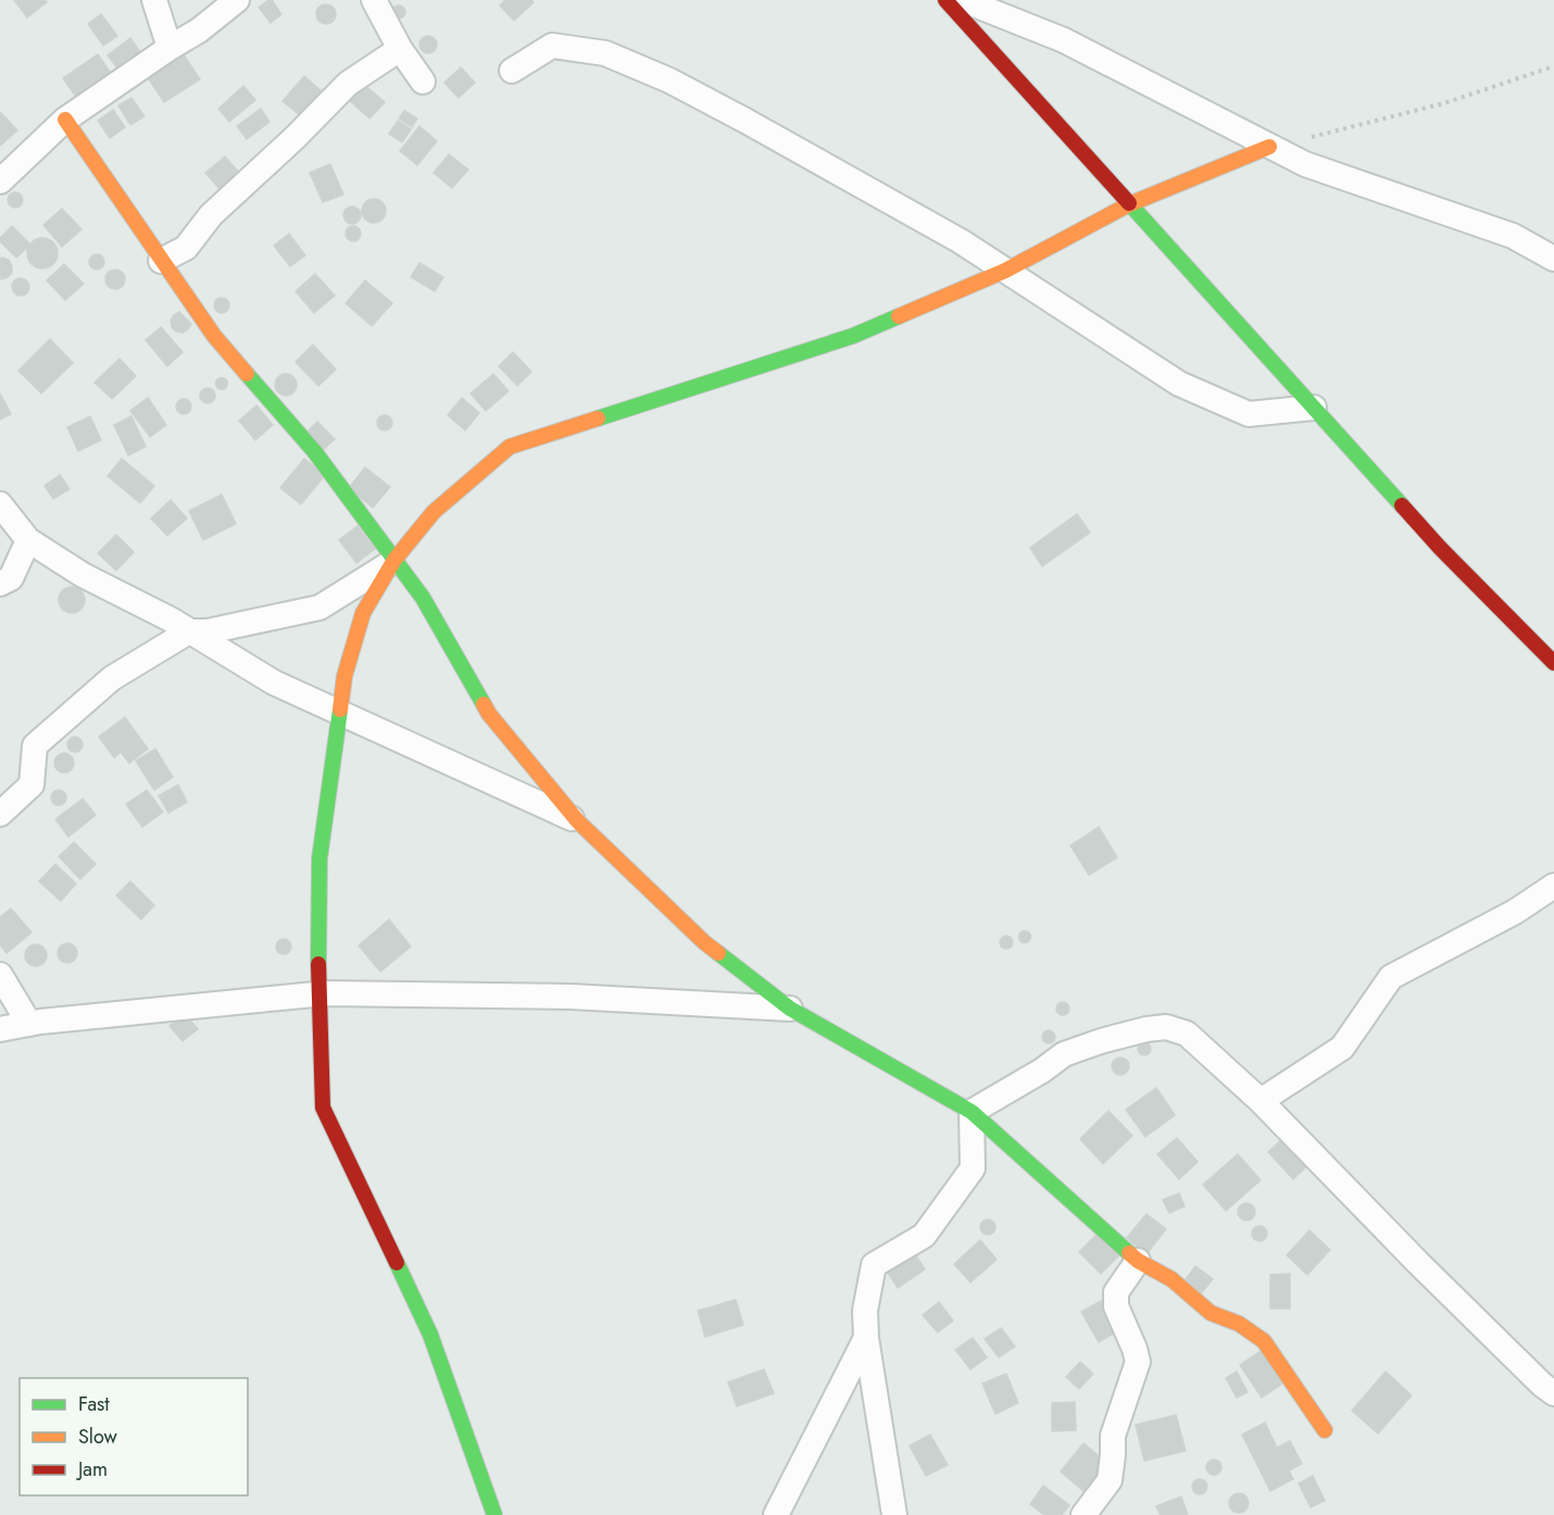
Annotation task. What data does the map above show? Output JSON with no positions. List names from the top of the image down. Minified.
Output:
{"legend":["Fast","Slow","Jam"]}
